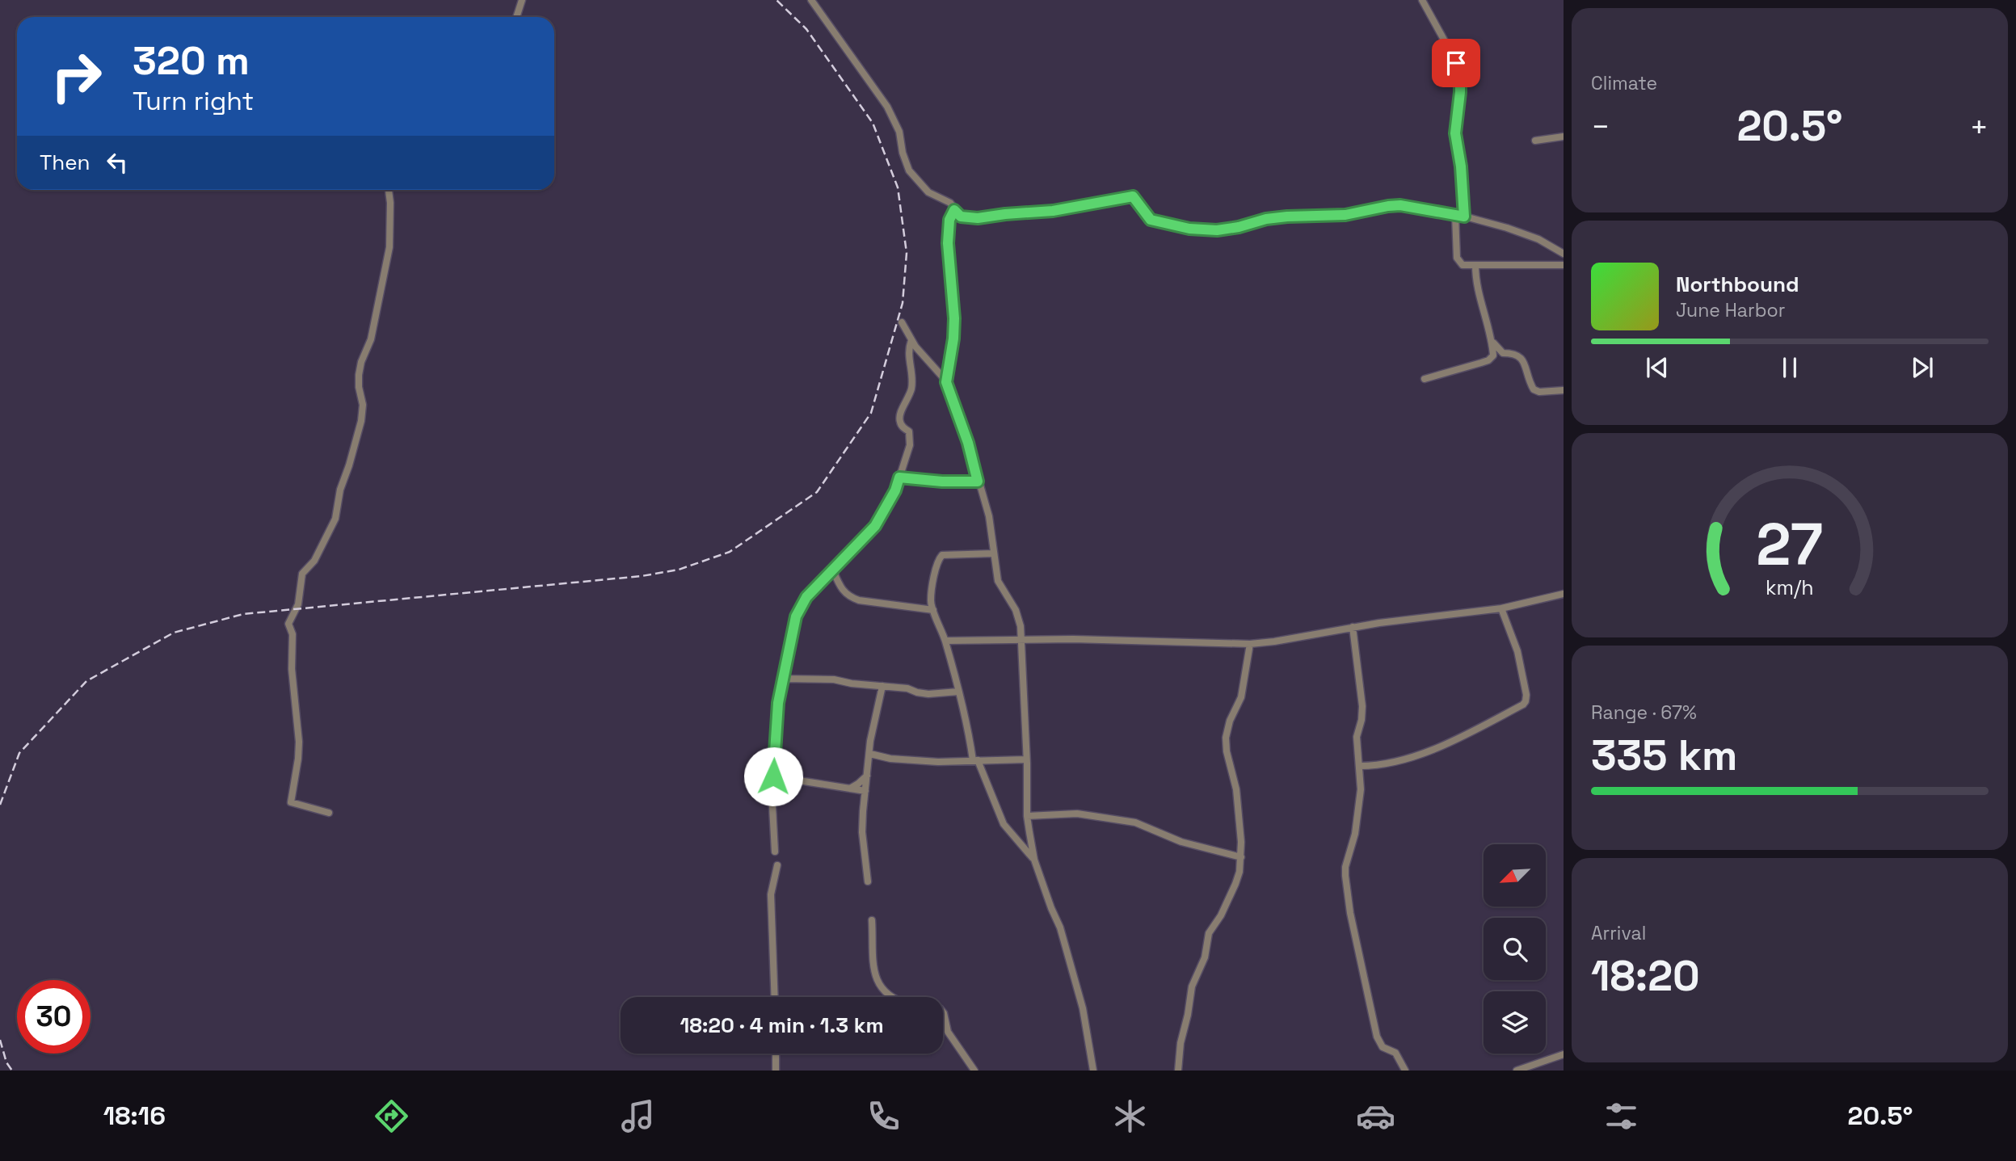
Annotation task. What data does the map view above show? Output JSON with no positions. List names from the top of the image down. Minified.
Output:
{"north":"bottom left","page":{"tile":["Climate",["Range · 67%","335 km"],["Arrival","18:20"]],"turn":["320 m","Turn right"],"heat":["−","20.5°","+"],"then":"Then","song":["Northbound","June Harbor"],"limit":"30","trip":"18:20 · 4 min · 1.3 km","tabs":["18:16","20.5°"],"gauge":["27","km/h"]}}
